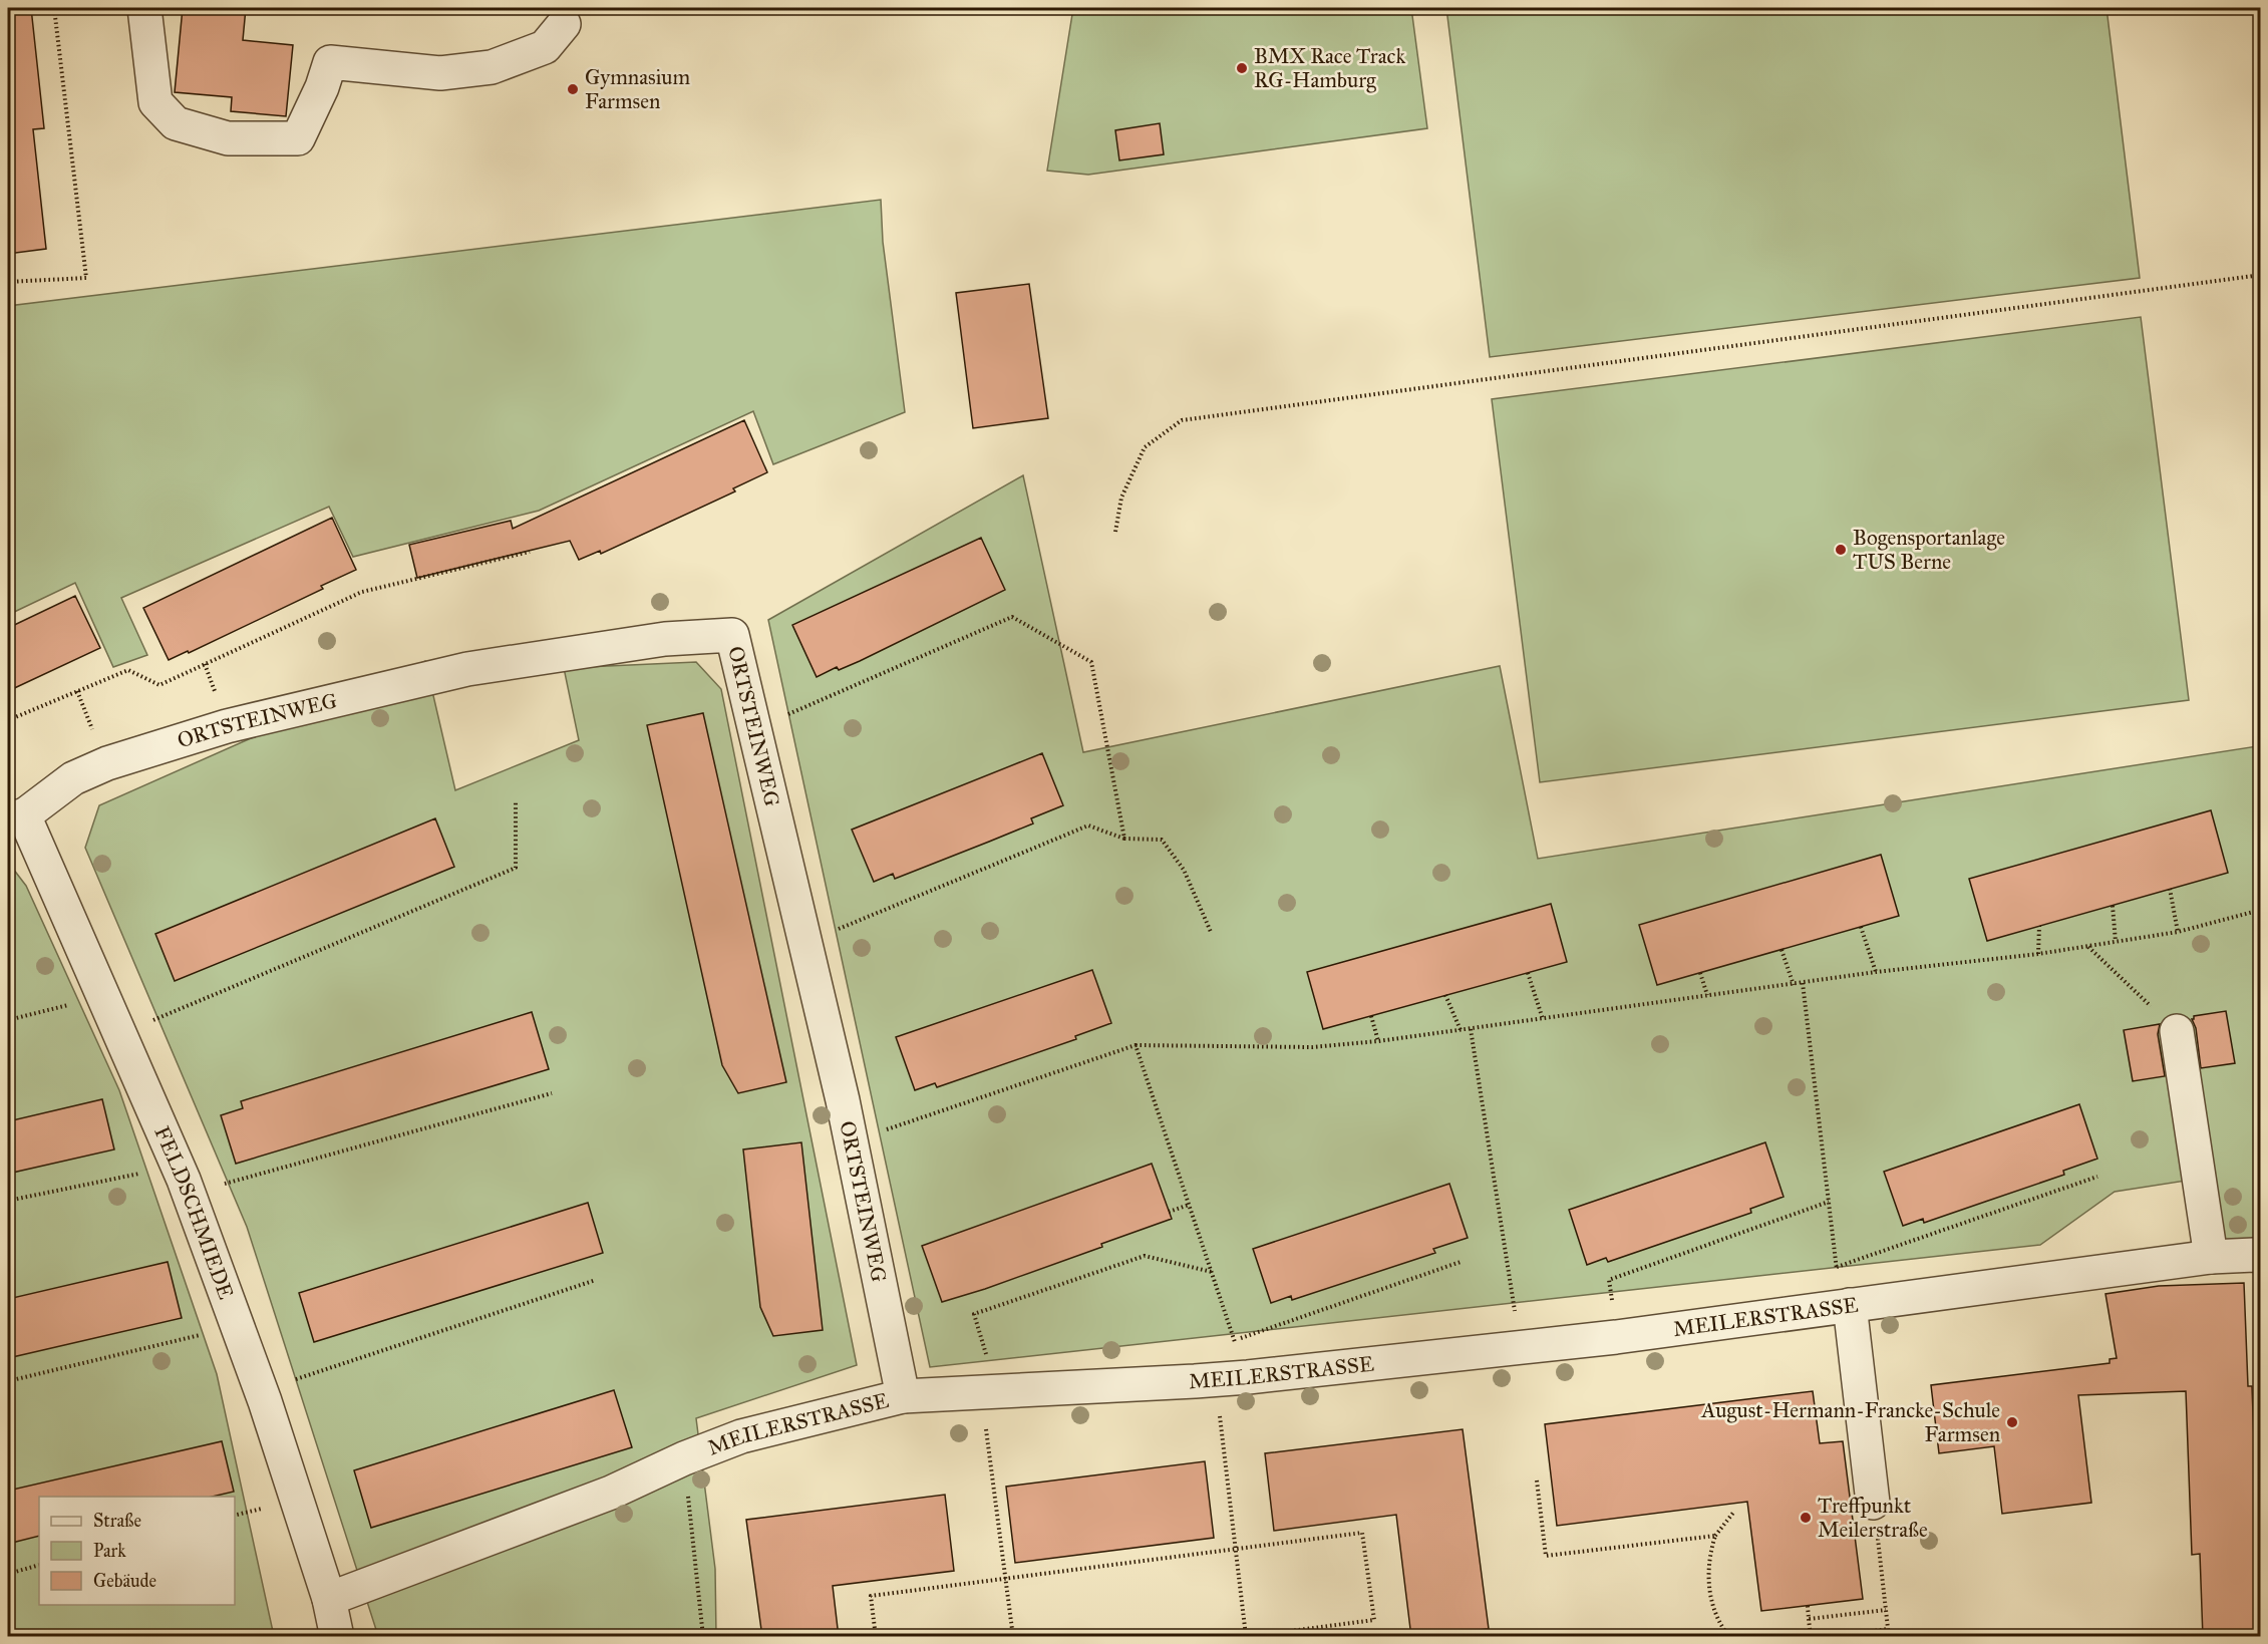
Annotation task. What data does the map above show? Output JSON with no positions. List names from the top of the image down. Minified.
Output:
{"streets":{"street":["ORTSTEINWEG","FELDSCHMIEDE","MEILERSTRASSE"]},"crossings":[["ORTSTEINWEG","FELDSCHMIEDE"],["ORTSTEINWEG","MEILERSTRASSE"],["FELDSCHMIEDE","MEILERSTRASSE"]],"places":["BMX Race Track RG-Hamburg","Gymnasium Farmsen","Bogensportanlage TUS Berne","August-Hermann-Francke-Schule Farmsen","Treffpunkt Meilerstraße"],"legend":["Straße","Park","Gebäude"]}
